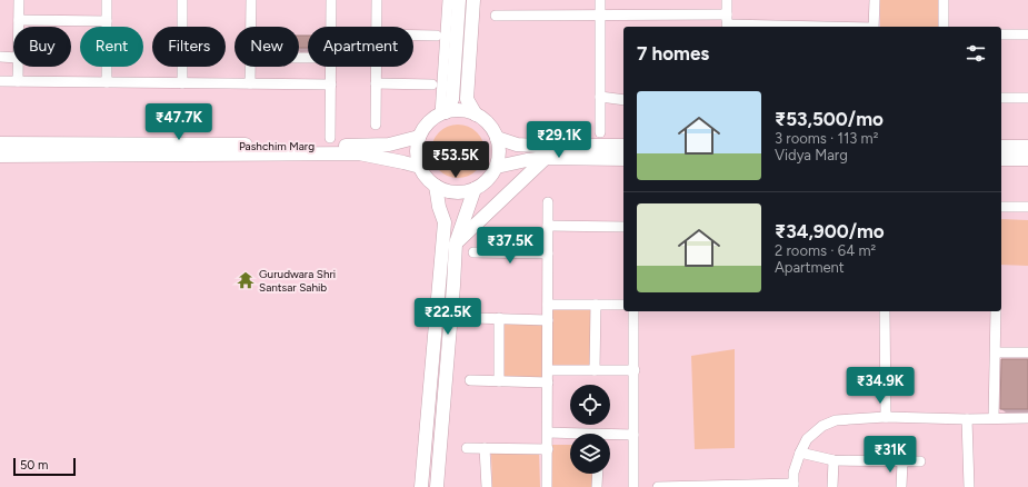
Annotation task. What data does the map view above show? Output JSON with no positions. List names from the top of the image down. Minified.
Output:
{"streets":{"main road":["Pashchim Marg"]},"places":{"temple":["Gurudwara Shri Santsar Sahib"]},"scale_bar":"50 m","page":{"chip":["Buy","Rent","Filters","New","Apartment"],"heading":"7 homes","list":[{"name":"₹53,500/mo","note":"3 rooms · 113 m² · Vidya Marg"},{"name":"₹34,900/mo","note":"2 rooms · 64 m² · Apartment"}],"price":["₹47.7K","₹29.1K","₹53.5K","₹37.5K","₹22.5K","₹34.9K","₹31K"],"scale":"50 m"}}
